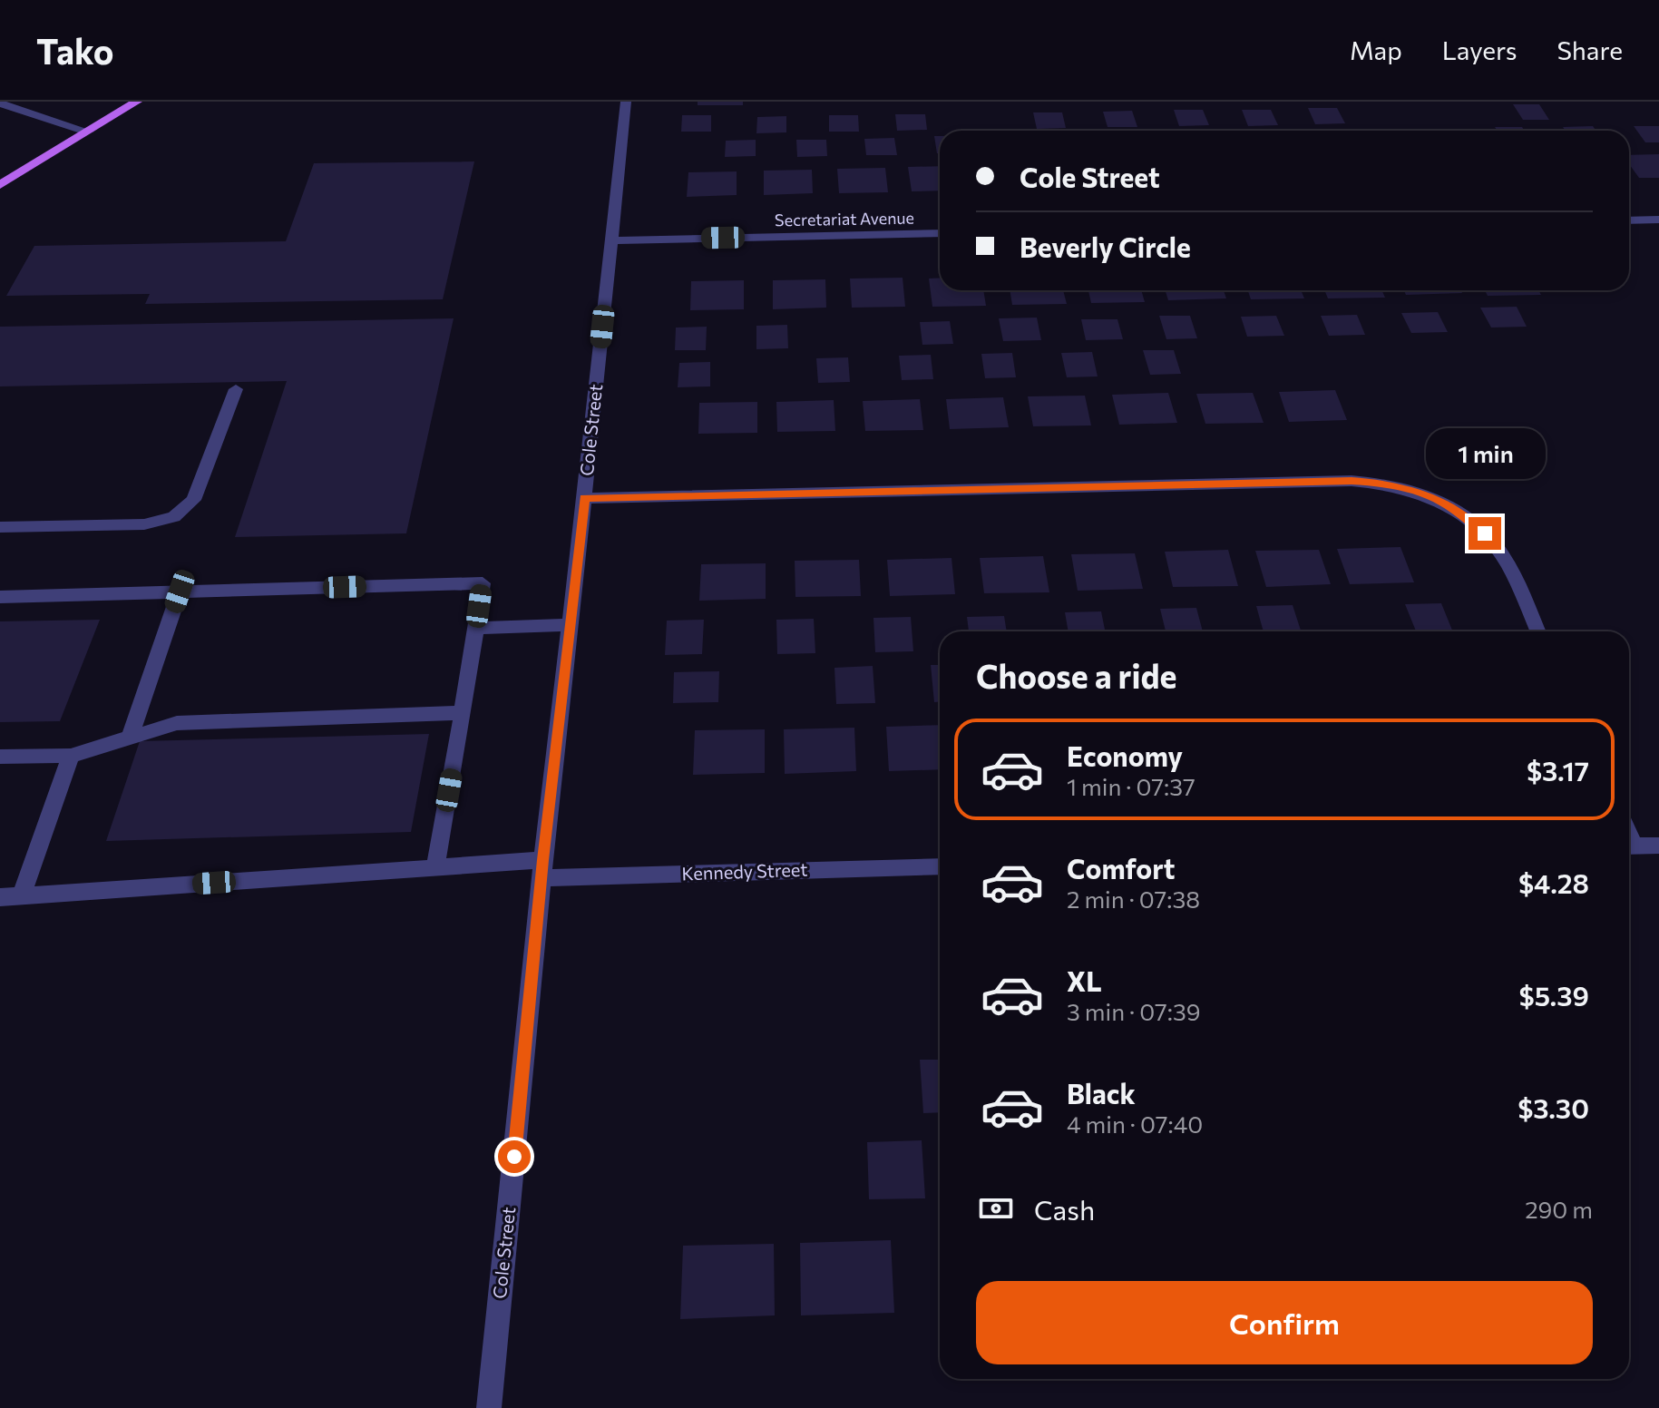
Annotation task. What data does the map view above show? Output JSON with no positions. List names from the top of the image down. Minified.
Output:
{"streets":{"street":["Secretariat Avenue","Cole Street","Kennedy Street"]},"crossings":[["Secretariat Avenue","Cole Street"],["Cole Street","Kennedy Street"]],"page":{"header":"Tako","nav":["Map","Layers","Share"],"banner":["Cole Street","Beverly Circle"],"bubble":"1 min","heading":"Choose a ride","list":[{"name":"Economy","note":"1 min · 07:37","value":"$3.17"},{"name":"Comfort","note":"2 min · 07:38","value":"$4.28"},{"name":"XL","note":"3 min · 07:39","value":"$5.39"},{"name":"Black","note":"4 min · 07:40","value":"$3.30"}],"pay":["Cash","290 m"],"buttons":"Confirm"}}
